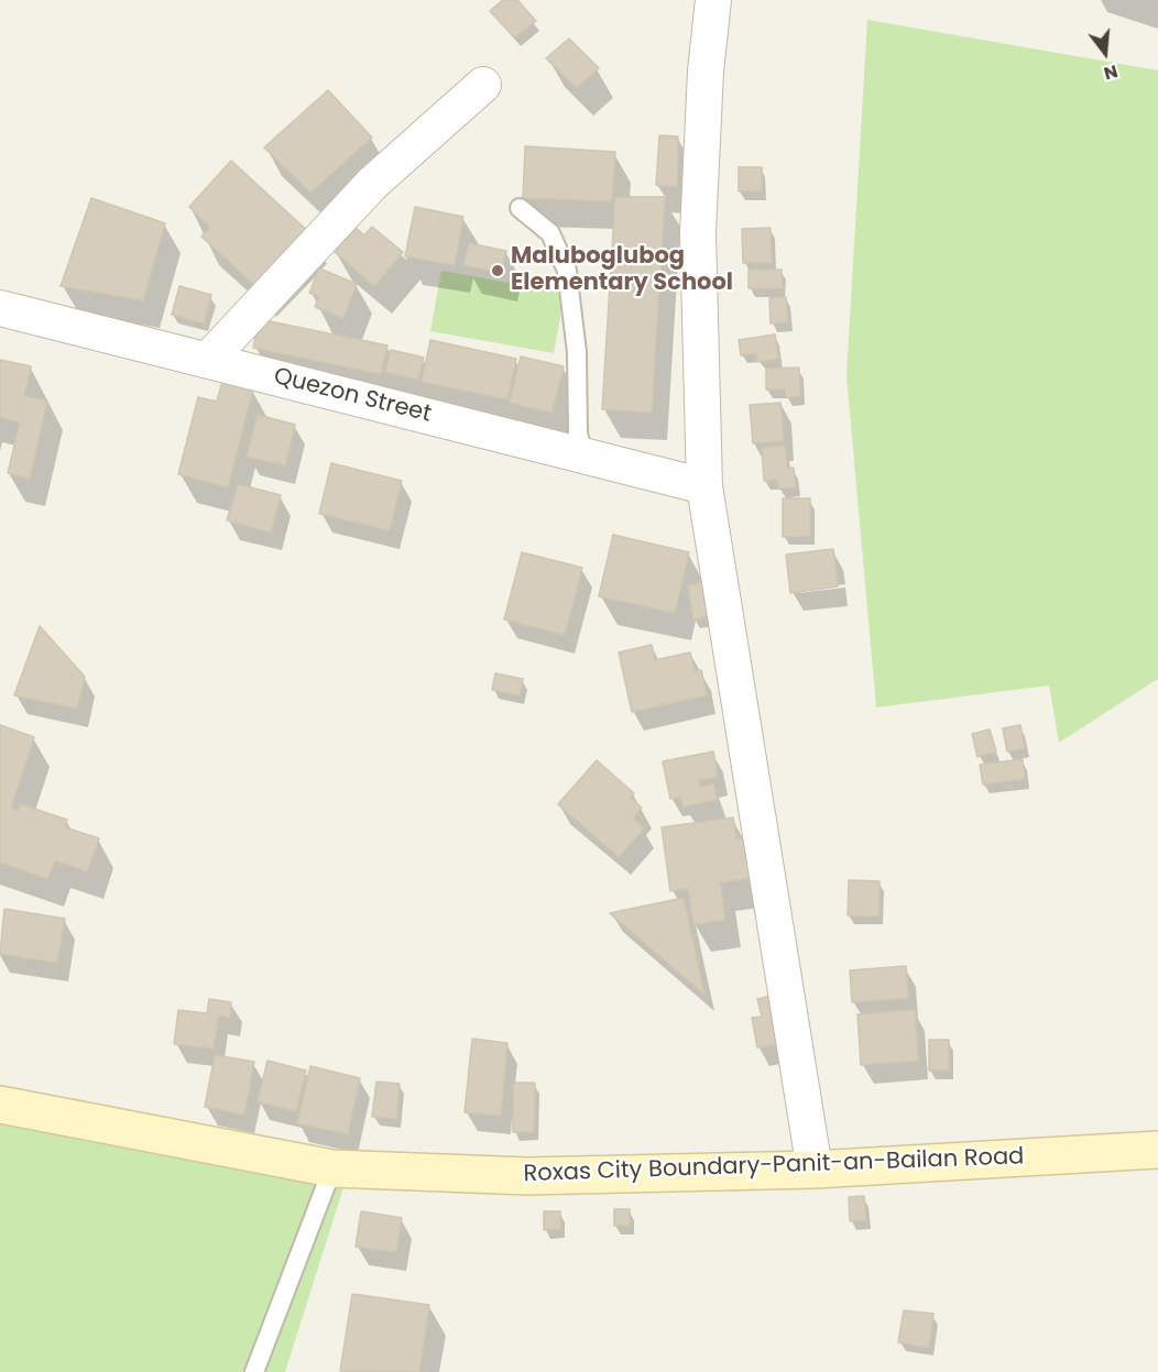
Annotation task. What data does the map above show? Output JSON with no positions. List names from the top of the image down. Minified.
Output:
{"streets":{"main road":["Roxas City Boundary-Panit-an-Bailan Road"],"street":["Quezon Street"]},"places":["Maluboglubog Elementary School"],"north":"bottom"}
